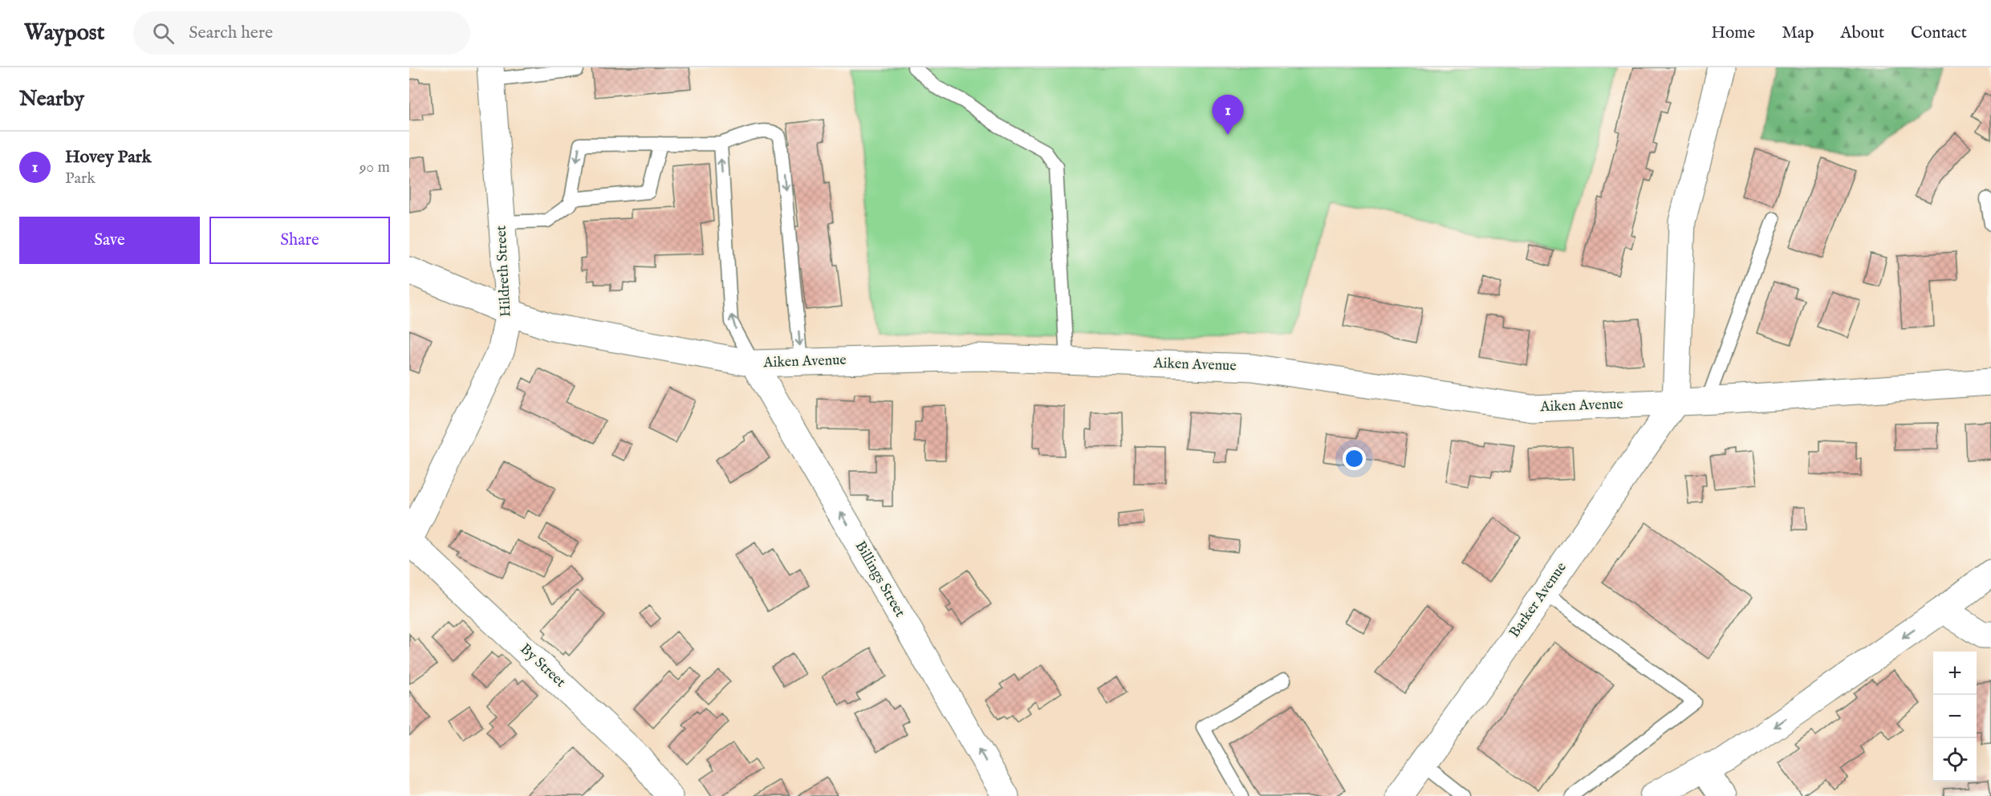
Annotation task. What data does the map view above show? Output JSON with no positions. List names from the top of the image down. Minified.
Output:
{"streets":{"street":["Hildreth Street","Aiken Avenue","Billings Street","Barker Avenue","By Street"]},"crossings":[["Hildreth Street","Aiken Avenue"],["Hildreth Street","By Street"],["Aiken Avenue","Billings Street"],["Aiken Avenue","Barker Avenue"]],"one_way":["Billings Street"],"page":{"header":"Waypost","search":"Search here","nav":["Home","Map","About","Contact"],"heading":"Nearby","pins":"1","list":[{"mark":"1","name":"Hovey Park","note":"Park","value":"90 m"}],"buttons":["Save","Share"],"map_buttons":["+","−"]}}
